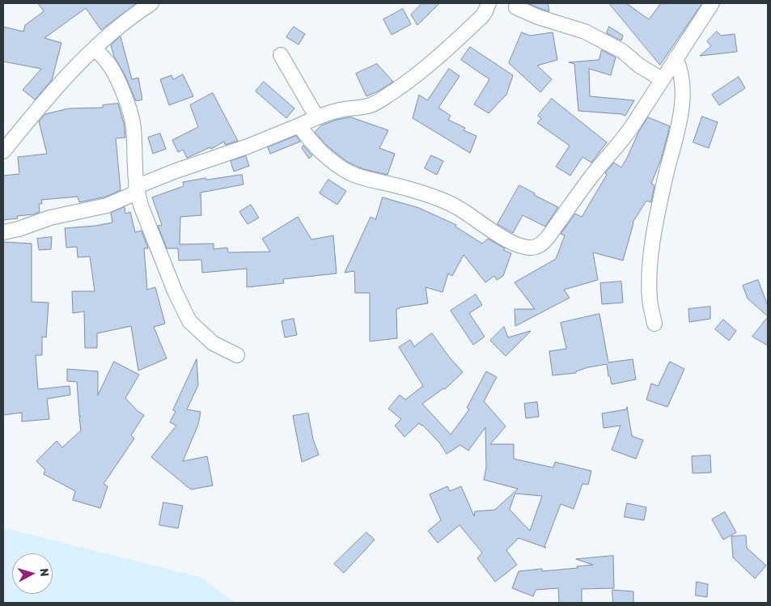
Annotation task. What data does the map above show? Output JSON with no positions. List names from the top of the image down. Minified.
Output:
{"north":"right"}
